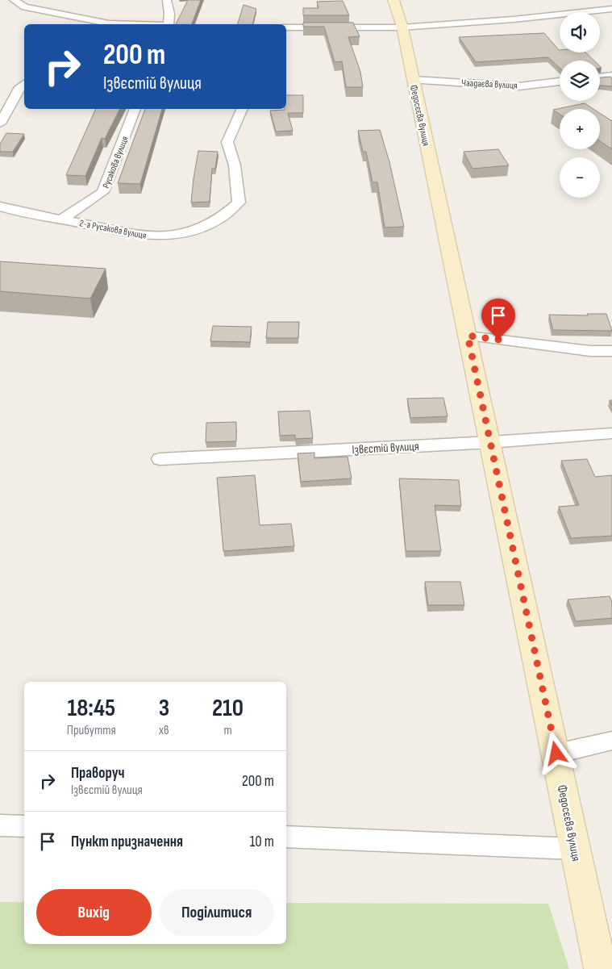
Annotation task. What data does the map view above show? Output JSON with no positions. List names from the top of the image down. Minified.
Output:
{"streets":{"main road":["Федосєєва вулиця"],"street":["Чаадаєва вулиця","Русакова вулиця","2-а Русакова вулиця","Ізвєстій вулиця"]},"crossings":[["Чаадаєва вулиця","Федосєєва вулиця"],["Федосєєва вулиця","Ізвєстій вулиця"],["Русакова вулиця","2-а Русакова вулиця"]],"page":{"map_buttons":["+","−"],"turn":["200 m","Ізвєстій вулиця"],"eta":["18:45","Прибуття","3","хв","210","m"],"list":[{"name":"Праворуч","note":"Ізвєстій вулиця","value":"200 m"},{"name":"Пункт призначення","value":"10 m"}],"buttons":["Вихід","Поділитися"]}}
